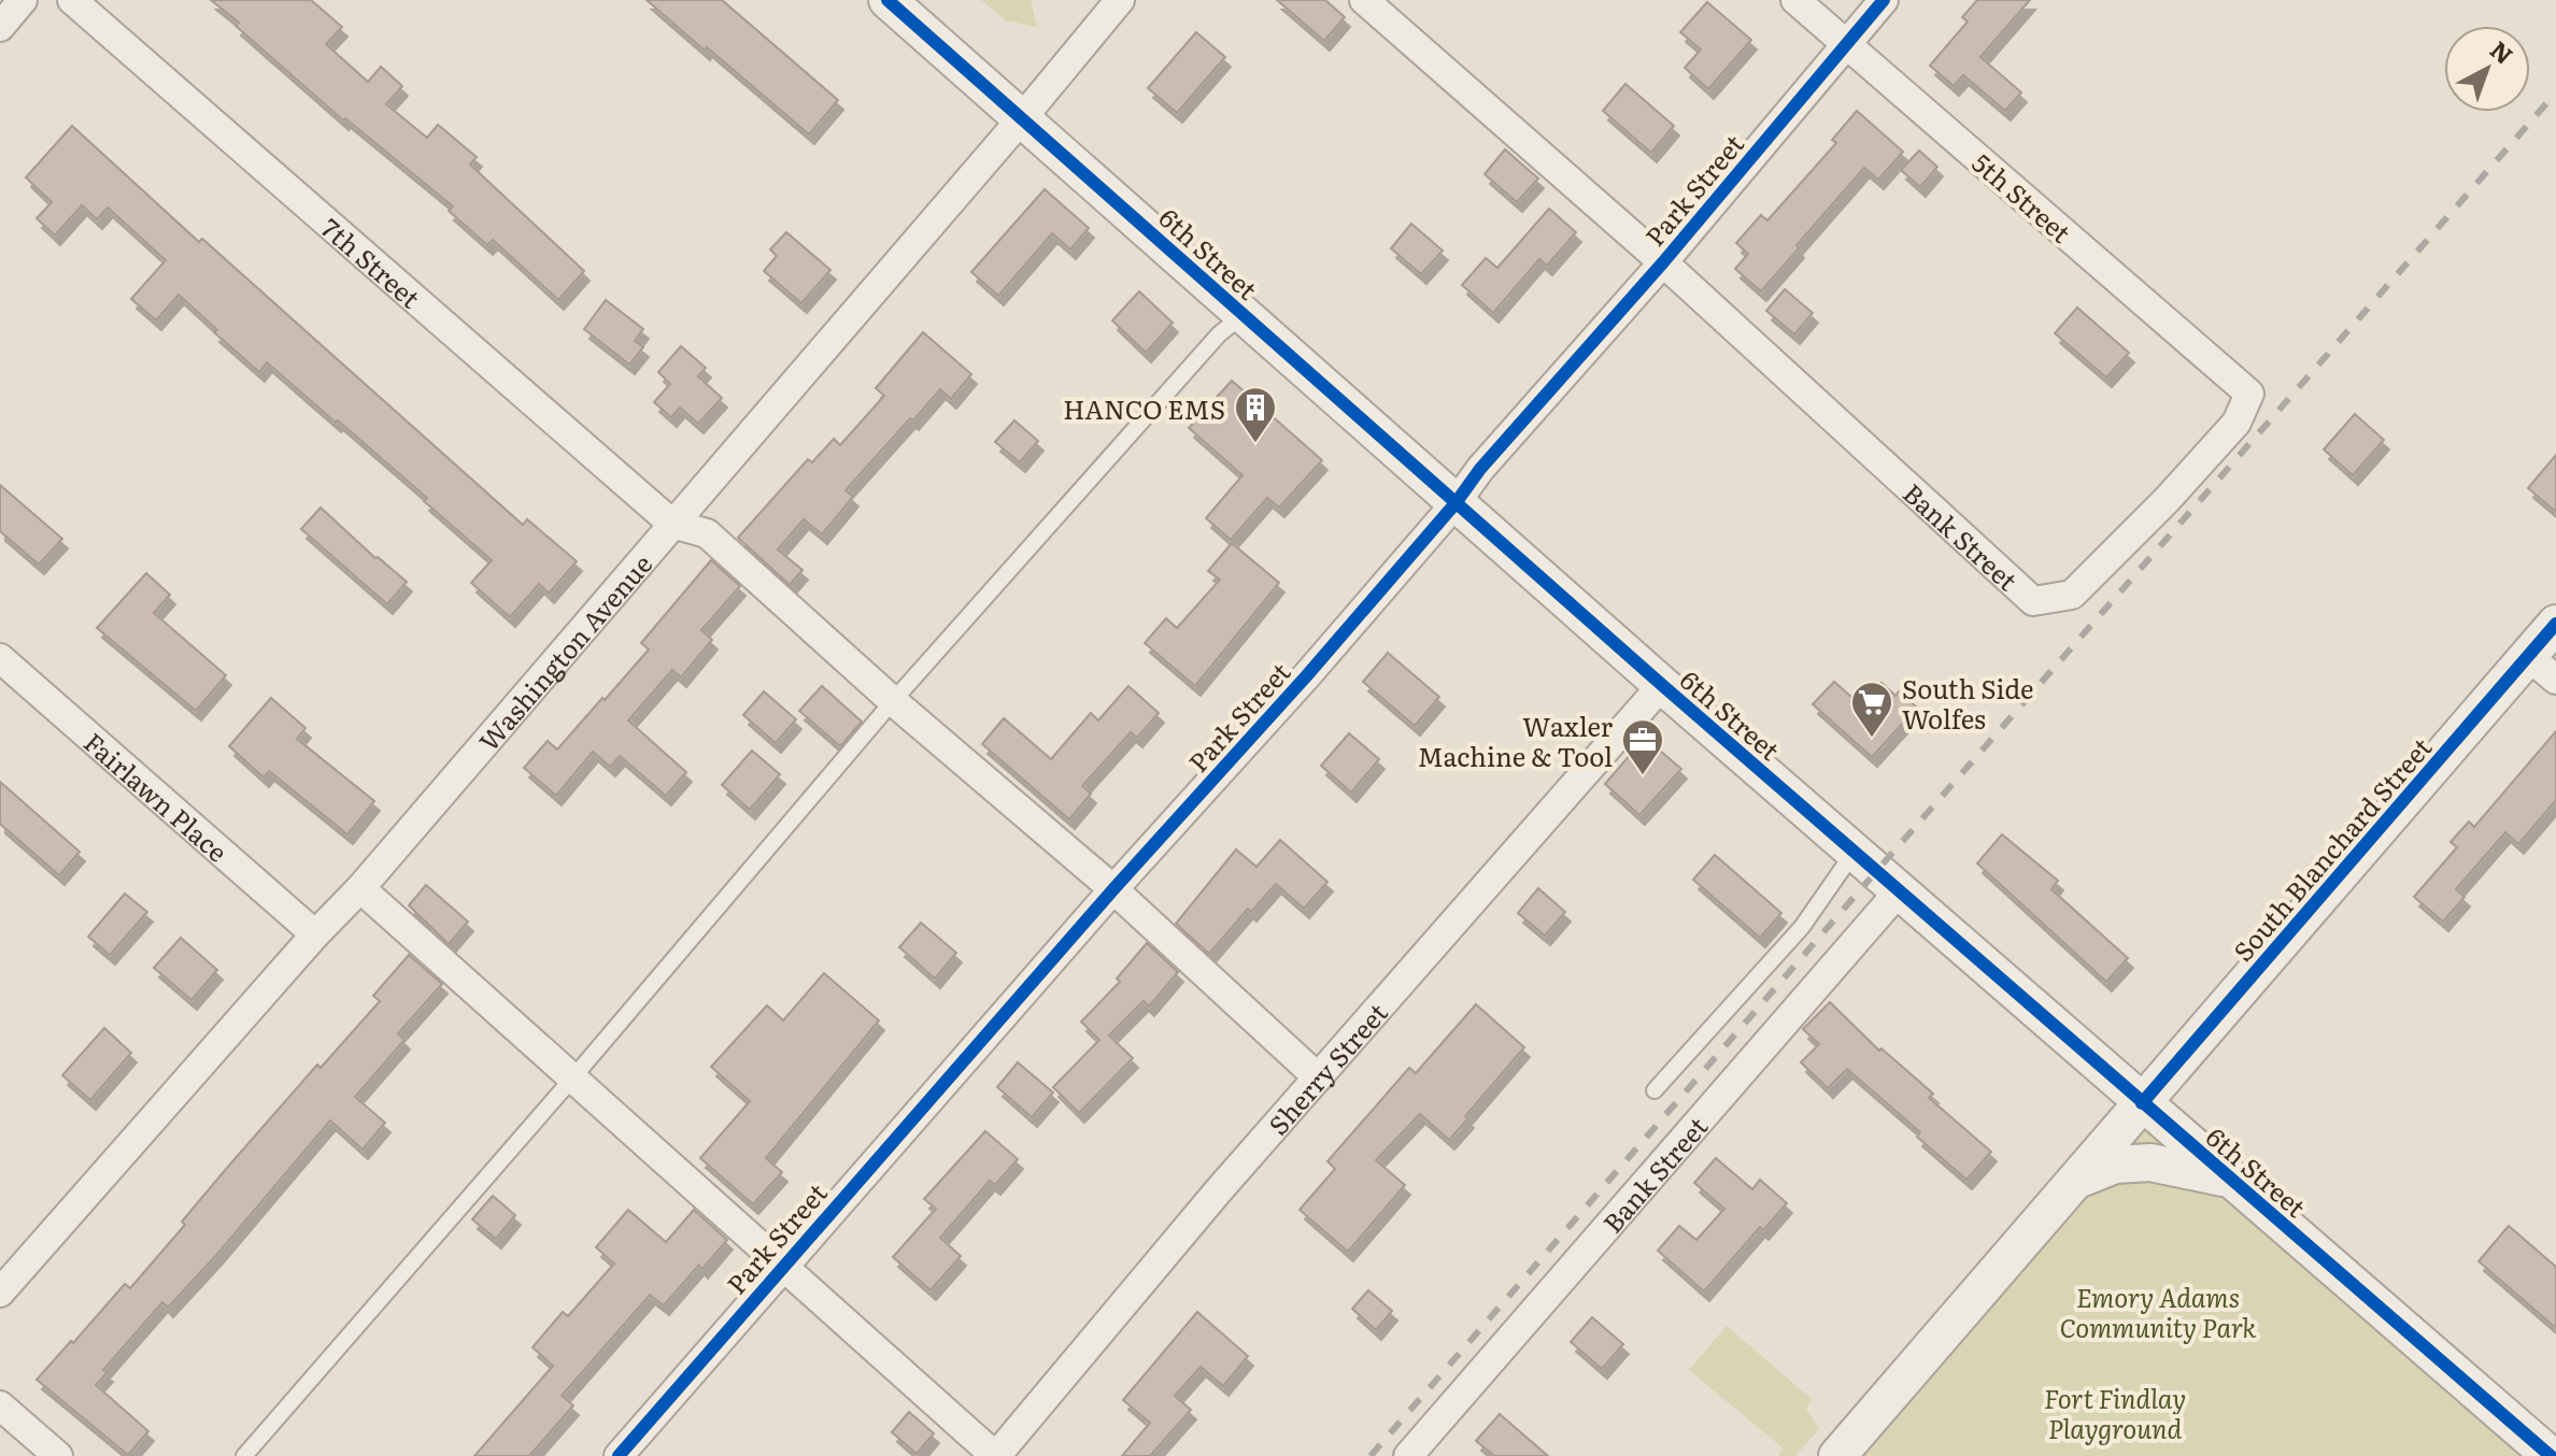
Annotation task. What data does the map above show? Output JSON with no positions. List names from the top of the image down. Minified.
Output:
{"streets":{"street":["Park Street","5th Street","6th Street","7th Street","Bank Street","Washington Avenue","Fairlawn Place","South Blanchard Street","Sherry Street"]},"crossings":[["Park Street","5th Street"],["Park Street","6th Street"],["Park Street","Bank Street"],["5th Street","Bank Street"],["6th Street","Bank Street"],["6th Street","Washington Avenue"],["6th Street","South Blanchard Street"],["6th Street","Sherry Street"],["7th Street","Washington Avenue"],["Washington Avenue","Fairlawn Place"]],"parks":["Emory Adams Community Park","Fort Findlay Playground"],"places":{"building":["HANCO EMS"],"supermarket":["South Side Wolfes"],"office":["Waxler Machine & Tool"]},"north":"top right"}
